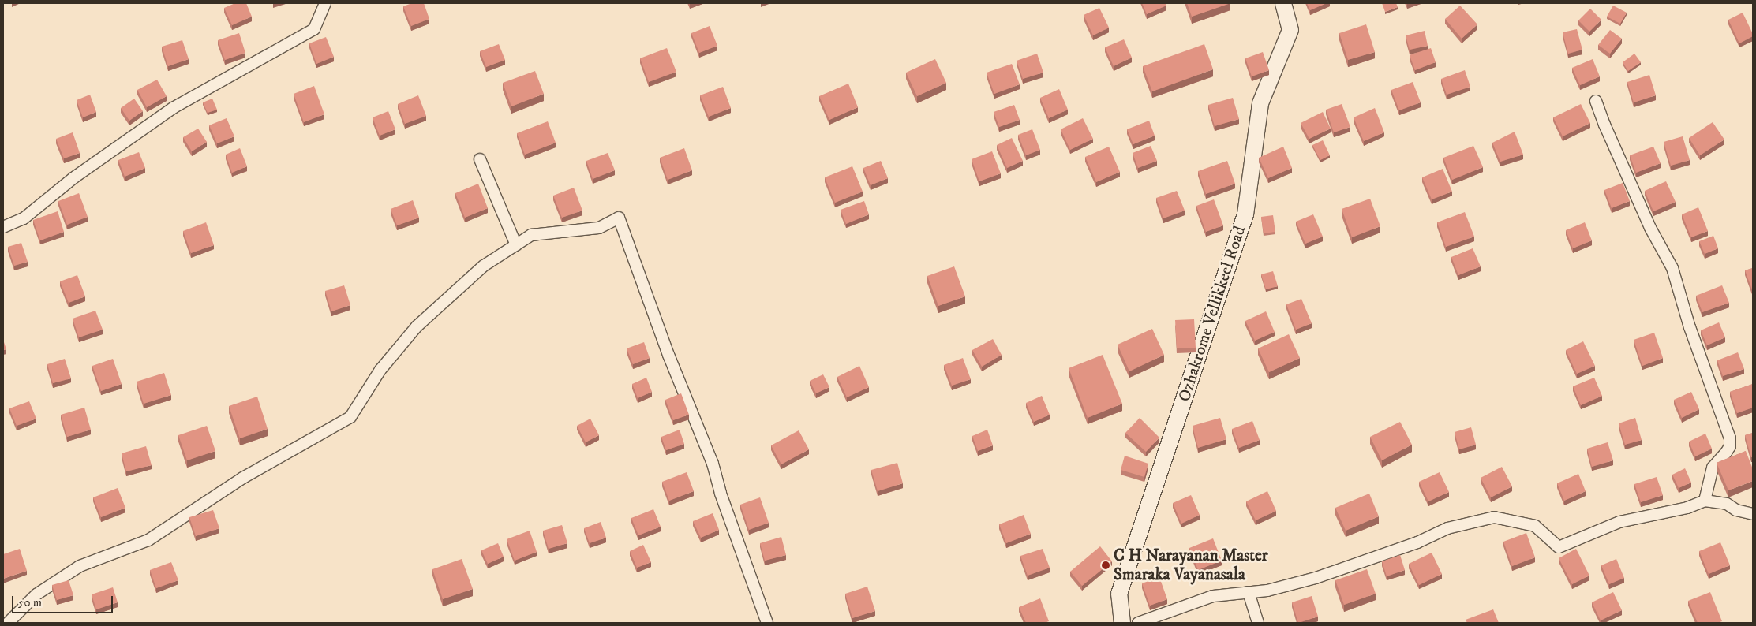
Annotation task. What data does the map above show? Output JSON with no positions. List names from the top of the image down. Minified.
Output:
{"streets":{"main road":["Ozhakrome Vellikkeel Road"]},"places":["C H Narayanan Master Smaraka Vayanasala"],"scale_bar":"50 m"}
